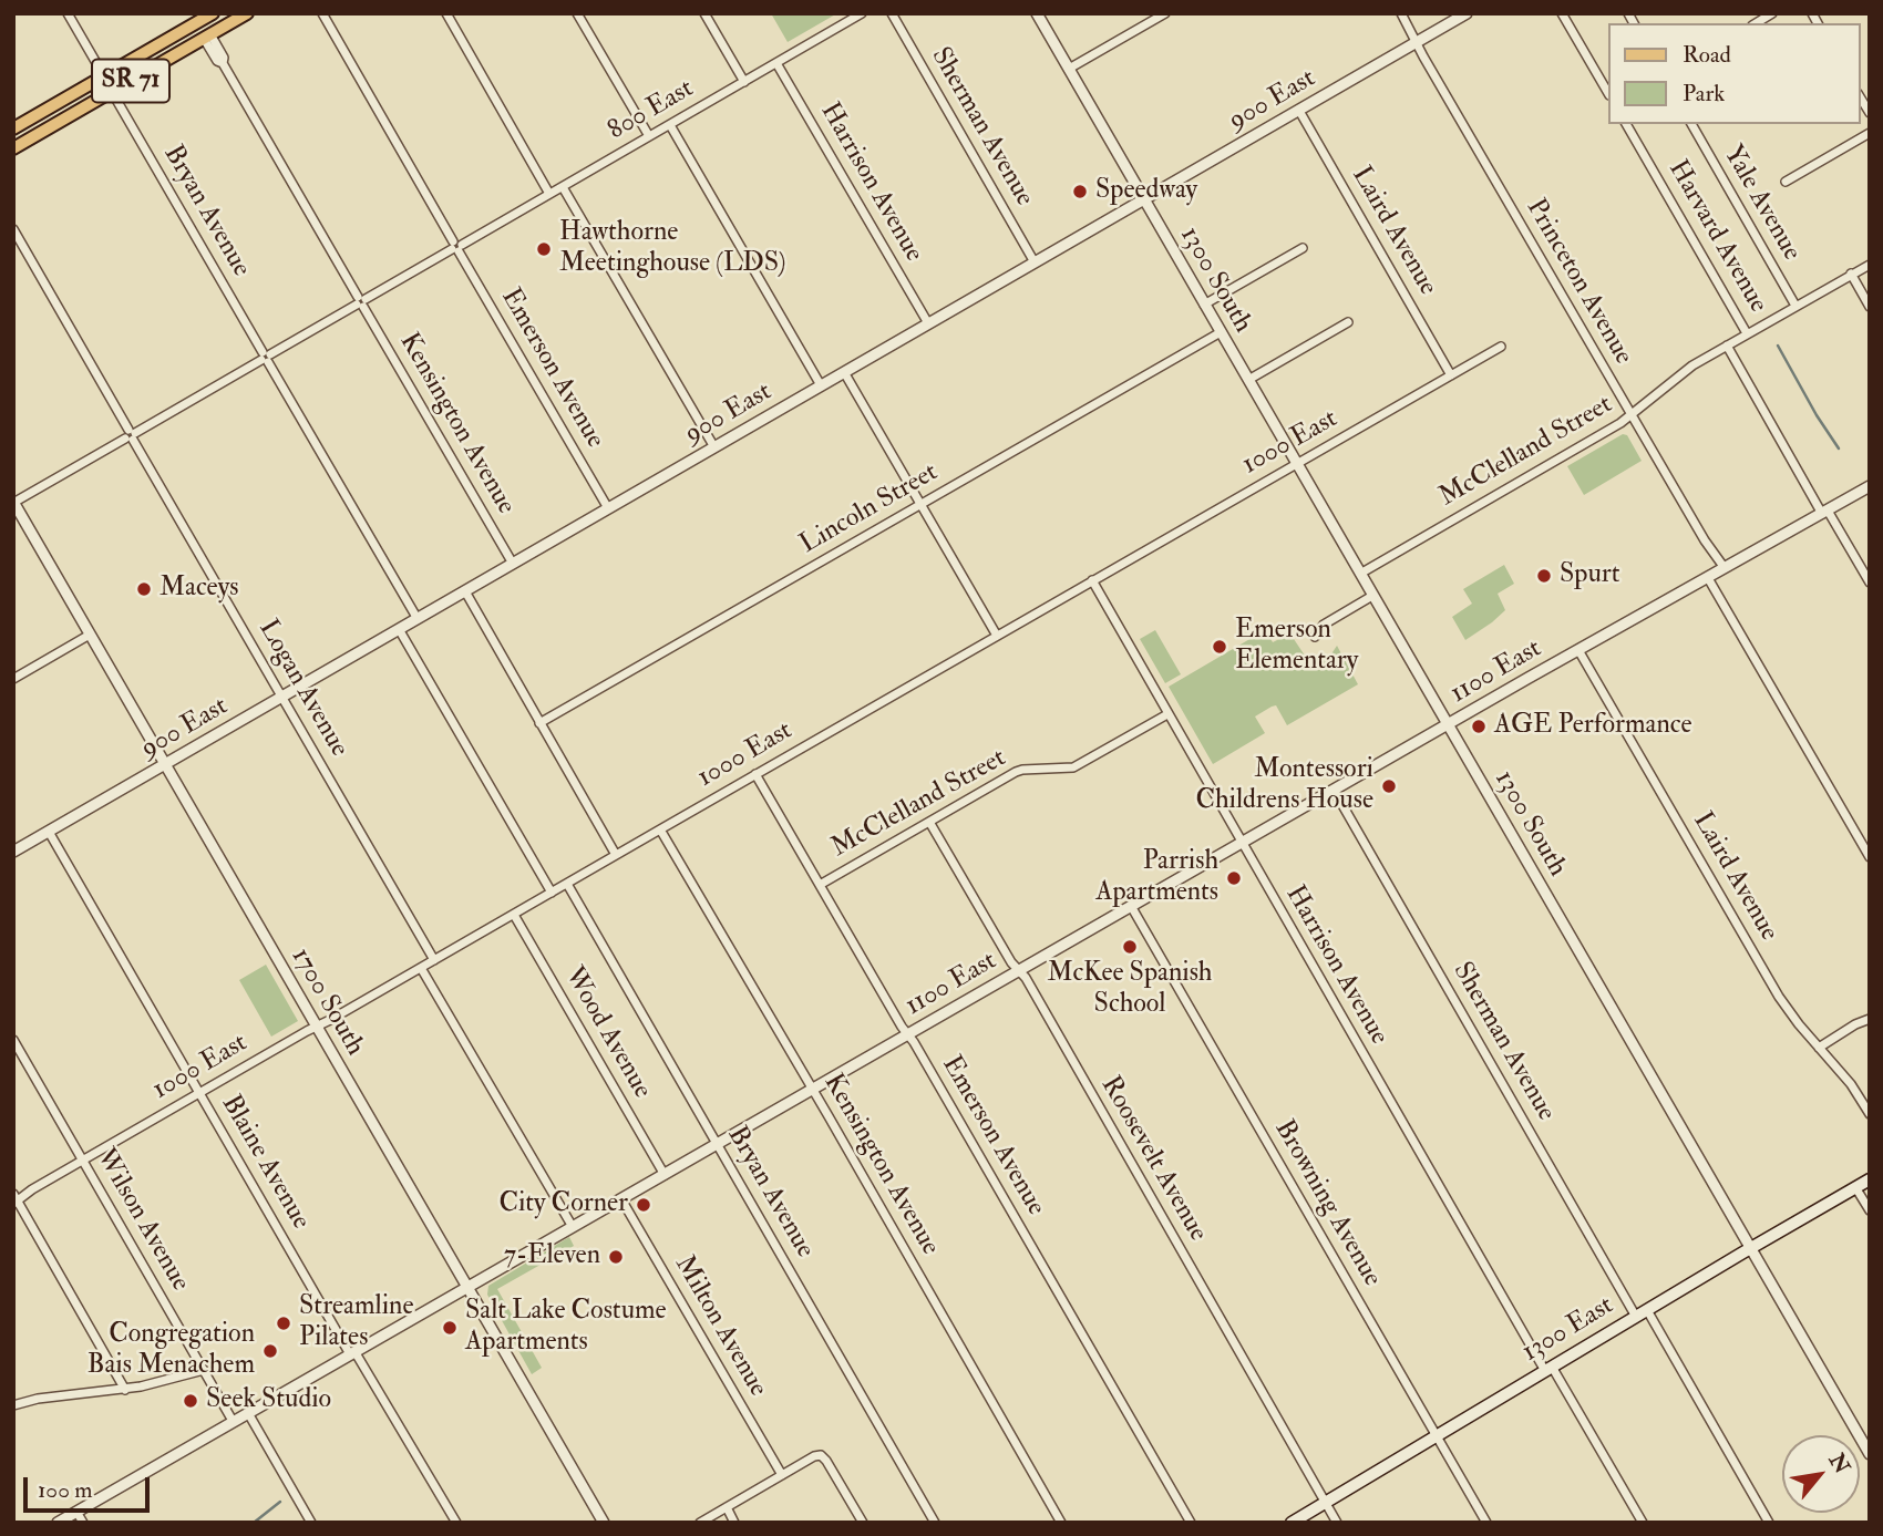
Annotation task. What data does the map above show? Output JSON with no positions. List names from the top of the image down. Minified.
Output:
{"streets":{"main road":["SR 71","1300 East"],"street":["900 East","800 East","Sherman Avenue","Harrison Avenue","Yale Avenue","Bryan Avenue","Laird Avenue","Harvard Avenue","1300 South","Princeton Avenue","Emerson Avenue","Kensington Avenue","1000 East","McClelland Street","Lincoln Street","1100 East","Logan Avenue","1700 South","Wood Avenue","Roosevelt Avenue","Blaine Avenue","Browning Avenue","Wilson Avenue","Milton Avenue"]},"crossings":[["SR 71","Bryan Avenue"],["SR 71","Kensington Avenue"],["900 East","Sherman Avenue"],["900 East","Harrison Avenue"],["900 East","Bryan Avenue"],["900 East","Laird Avenue"],["900 East","1300 South"],["900 East","Princeton Avenue"],["900 East","Emerson Avenue"],["900 East","Kensington Avenue"],["900 East","Logan Avenue"],["900 East","1700 South"],["900 East","Blaine Avenue"],["800 East","Harrison Avenue"],["800 East","Bryan Avenue"],["800 East","Emerson Avenue"],["800 East","Kensington Avenue"],["800 East","Logan Avenue"],["800 East","1700 South"],["Sherman Avenue","1100 East"],["Sherman Avenue","1300 East"],["Harrison Avenue","1000 East"],["Harrison Avenue","McClelland Street"],["Harrison Avenue","1100 East"],["Harrison Avenue","1300 East"],["Yale Avenue","McClelland Street"],["Bryan Avenue","1000 East"],["Bryan Avenue","1100 East"],["Laird Avenue","1000 East"],["Laird Avenue","1100 East"],["Harvard Avenue","McClelland Street"],["Harvard Avenue","1100 East"],["1300 South","1000 East"],["1300 South","McClelland Street"],["1300 South","Lincoln Street"],["1300 South","1100 East"],["1300 South","1300 East"],["Princeton Avenue","McClelland Street"],["Princeton Avenue","1100 East"],["Emerson Avenue","1000 East"],["Emerson Avenue","McClelland Street"],["Emerson Avenue","1100 East"],["Kensington Avenue","1000 East"],["Kensington Avenue","1100 East"],["1000 East","Logan Avenue"],["1000 East","1700 South"],["1000 East","Wood Avenue"],["1000 East","Blaine Avenue"],["1000 East","Wilson Avenue"],["McClelland Street","Roosevelt Avenue"],["1100 East","1700 South"],["1100 East","Wood Avenue"],["1100 East","Roosevelt Avenue"],["1100 East","Blaine Avenue"],["1100 East","Browning Avenue"],["1100 East","Wilson Avenue"],["1100 East","Milton Avenue"],["Roosevelt Avenue","1300 East"],["Browning Avenue","1300 East"]],"places":["Speedway","Hawthorne Meetinghouse (LDS)","Spurt","Maceys","Emerson Elementary","AGE Performance","Montessori Childrens House","Parrish Apartments","McKee Spanish School","City Corner","7-Eleven","Streamline Pilates","Salt Lake Costume Apartments","Congregation Bais Menachem","Seek Studio"],"legend":["Road","Park"],"scale_bar":"100 m","north":"top right"}
